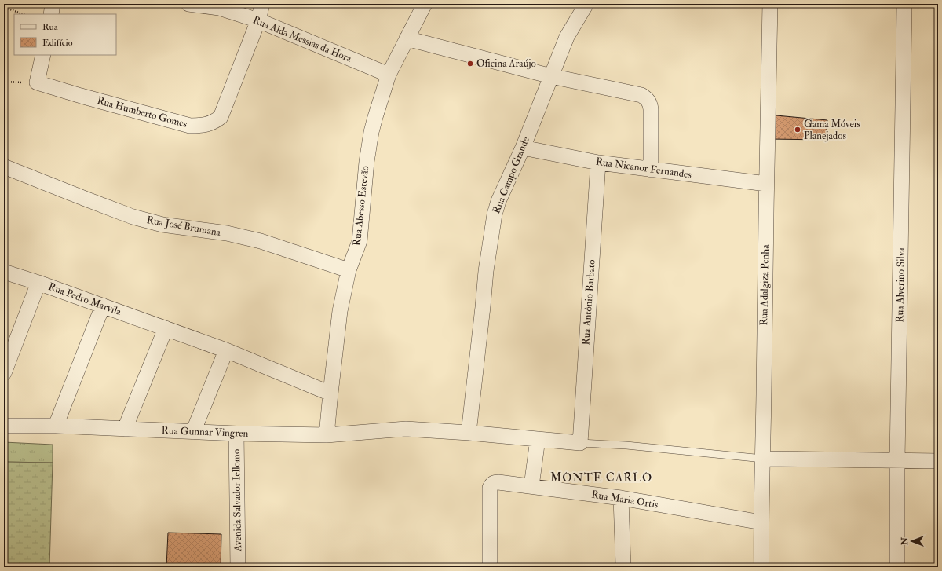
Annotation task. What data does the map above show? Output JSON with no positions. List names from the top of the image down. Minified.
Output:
{"streets":{"street":["Rua Alda Messias da Hora","Rua Humberto Gomes","Rua Nicanor Fernandes","Rua Campo Grande","Rua Abesso Estevão","Rua José Brumana","Rua Adalgiza Penha","Rua Alverino Silva","Rua Pedro Marvila","Rua Antônio Barbato","Rua Gunnar Vingren","Rua Maria Ortis","Avenida Salvador Iellomo"]},"crossings":[["Rua Alda Messias da Hora","Rua Humberto Gomes"],["Rua Alda Messias da Hora","Rua Abesso Estevão"],["Rua Nicanor Fernandes","Rua Campo Grande"],["Rua Nicanor Fernandes","Rua Adalgiza Penha"],["Rua Nicanor Fernandes","Rua Antônio Barbato"],["Rua Campo Grande","Rua Gunnar Vingren"],["Rua Abesso Estevão","Rua José Brumana"],["Rua Abesso Estevão","Rua Pedro Marvila"],["Rua Abesso Estevão","Rua Gunnar Vingren"],["Rua Adalgiza Penha","Rua Maria Ortis"],["Rua Antônio Barbato","Rua Gunnar Vingren"],["Rua Gunnar Vingren","Avenida Salvador Iellomo"]],"districts":["MONTE CARLO"],"places":["Oficina Araújo","Gama Móveis Planejados"],"legend":["Rua","Edifício"],"north":"left"}
